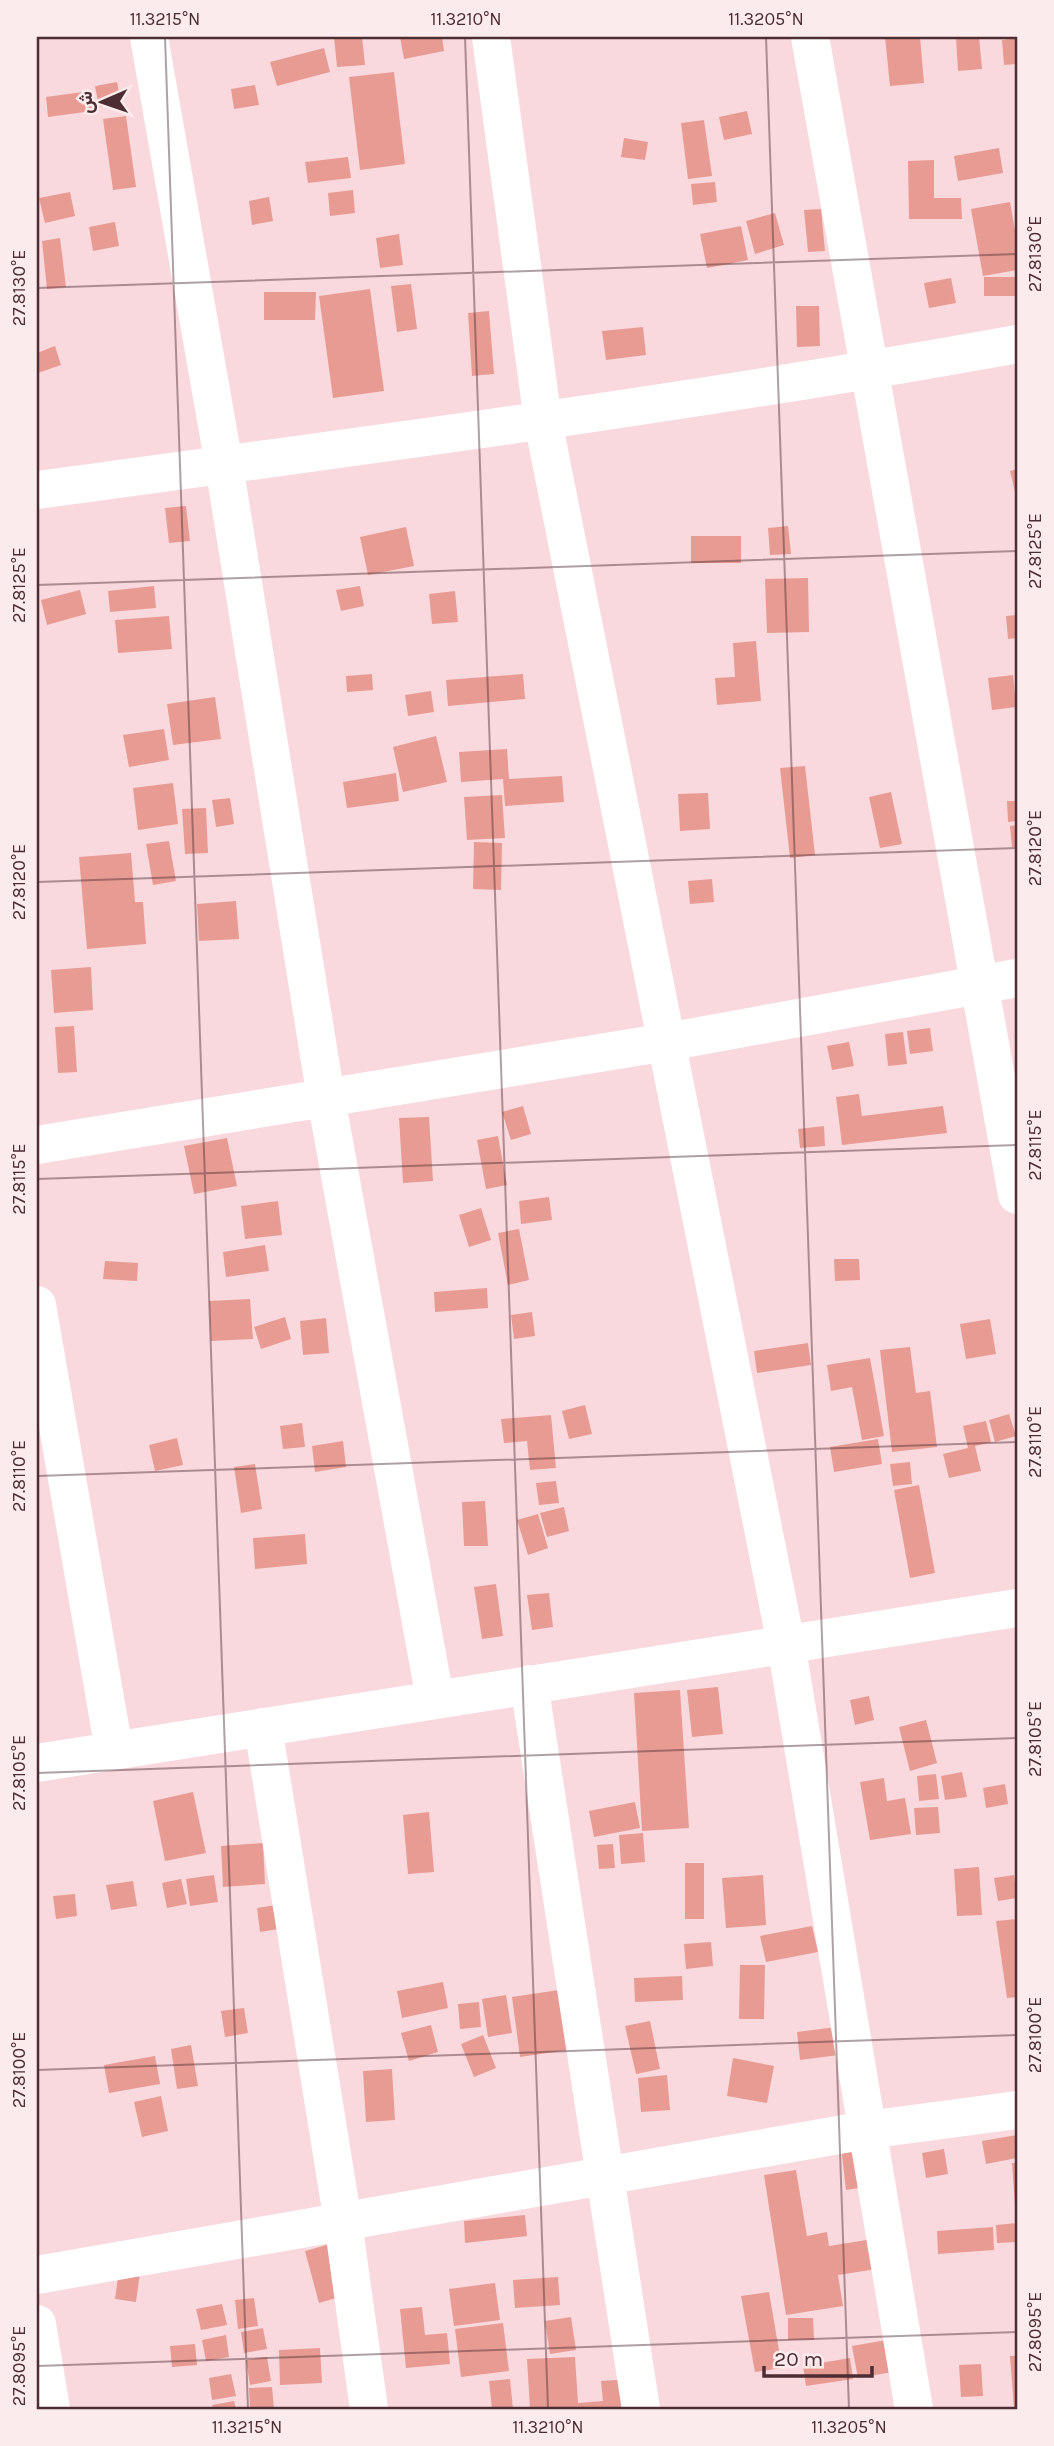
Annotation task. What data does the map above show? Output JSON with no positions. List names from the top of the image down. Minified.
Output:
{"scale_bar":"20 m","north":"left","coordinates":["11.3215°N","11.3210°N","11.3205°N","27.8130°E","27.8125°E","27.8120°E","27.8115°E","27.8110°E","27.8105°E","27.8100°E","27.8095°E"]}
